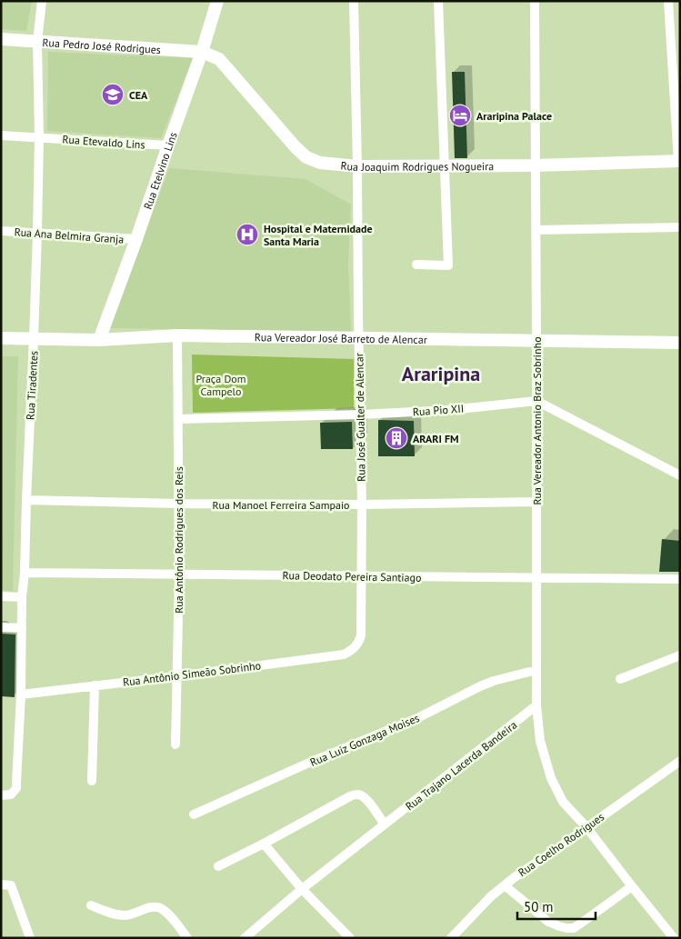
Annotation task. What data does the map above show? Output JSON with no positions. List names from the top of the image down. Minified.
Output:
{"streets":{"main road":["Rua Pedro José Rodrigues","Rua Joaquim Rodrigues Nogueira","Rua Etelvino Lins","Rua Vereador José Barreto de Alencar"],"street":["Rua Etevaldo Lins","Rua Ana Belmira Granja","Rua Tiradentes","Rua Pio XII","Rua José Gualter de Alencar","Rua Vereador Antonio Braz Sobrinho","Rua Manoel Ferreira Sampaio","Rua Antônio Rodrigues dos Reis","Rua Deodato Pereira Santiago","Rua Antônio Simeão Sobrinho","Rua Luiz Gonzaga Moises","Rua Trajano Lacerda Bandeira","Rua Coelho Rodrigues"]},"crossings":[["Rua Pedro José Rodrigues","Rua Joaquim Rodrigues Nogueira"],["Rua Pedro José Rodrigues","Rua Etelvino Lins"],["Rua Pedro José Rodrigues","Rua Tiradentes"],["Rua Etevaldo Lins","Rua Etelvino Lins"],["Rua Etevaldo Lins","Rua Tiradentes"],["Rua Joaquim Rodrigues Nogueira","Rua Etelvino Lins"],["Rua Joaquim Rodrigues Nogueira","Rua José Gualter de Alencar"],["Rua Joaquim Rodrigues Nogueira","Rua Vereador Antonio Braz Sobrinho"],["Rua Etelvino Lins","Rua Ana Belmira Granja"],["Rua Etelvino Lins","Rua Vereador José Barreto de Alencar"],["Rua Ana Belmira Granja","Rua Tiradentes"],["Rua Vereador José Barreto de Alencar","Rua Tiradentes"],["Rua Vereador José Barreto de Alencar","Rua José Gualter de Alencar"],["Rua Vereador José Barreto de Alencar","Rua Vereador Antonio Braz Sobrinho"],["Rua Vereador José Barreto de Alencar","Rua Antônio Rodrigues dos Reis"],["Rua Tiradentes","Rua Manoel Ferreira Sampaio"],["Rua Tiradentes","Rua Deodato Pereira Santiago"],["Rua Tiradentes","Rua Antônio Simeão Sobrinho"],["Rua Pio XII","Rua José Gualter de Alencar"],["Rua Pio XII","Rua Vereador Antonio Braz Sobrinho"],["Rua Pio XII","Rua Antônio Rodrigues dos Reis"],["Rua José Gualter de Alencar","Rua Manoel Ferreira Sampaio"],["Rua José Gualter de Alencar","Rua Deodato Pereira Santiago"],["Rua José Gualter de Alencar","Rua Antônio Simeão Sobrinho"],["Rua Vereador Antonio Braz Sobrinho","Rua Manoel Ferreira Sampaio"],["Rua Vereador Antonio Braz Sobrinho","Rua Deodato Pereira Santiago"],["Rua Vereador Antonio Braz Sobrinho","Rua Luiz Gonzaga Moises"],["Rua Vereador Antonio Braz Sobrinho","Rua Trajano Lacerda Bandeira"],["Rua Vereador Antonio Braz Sobrinho","Rua Coelho Rodrigues"],["Rua Manoel Ferreira Sampaio","Rua Antônio Rodrigues dos Reis"],["Rua Antônio Rodrigues dos Reis","Rua Deodato Pereira Santiago"],["Rua Antônio Rodrigues dos Reis","Rua Antônio Simeão Sobrinho"]],"districts":["Araripina"],"parks":["Praça Dom Campelo"],"places":{"school or university":["CEA"],"hotel":["Araripina Palace"],"hospital":["Hospital e Maternidade Santa Maria"],"building":["ARARI FM"]},"scale_bar":"50 m"}
